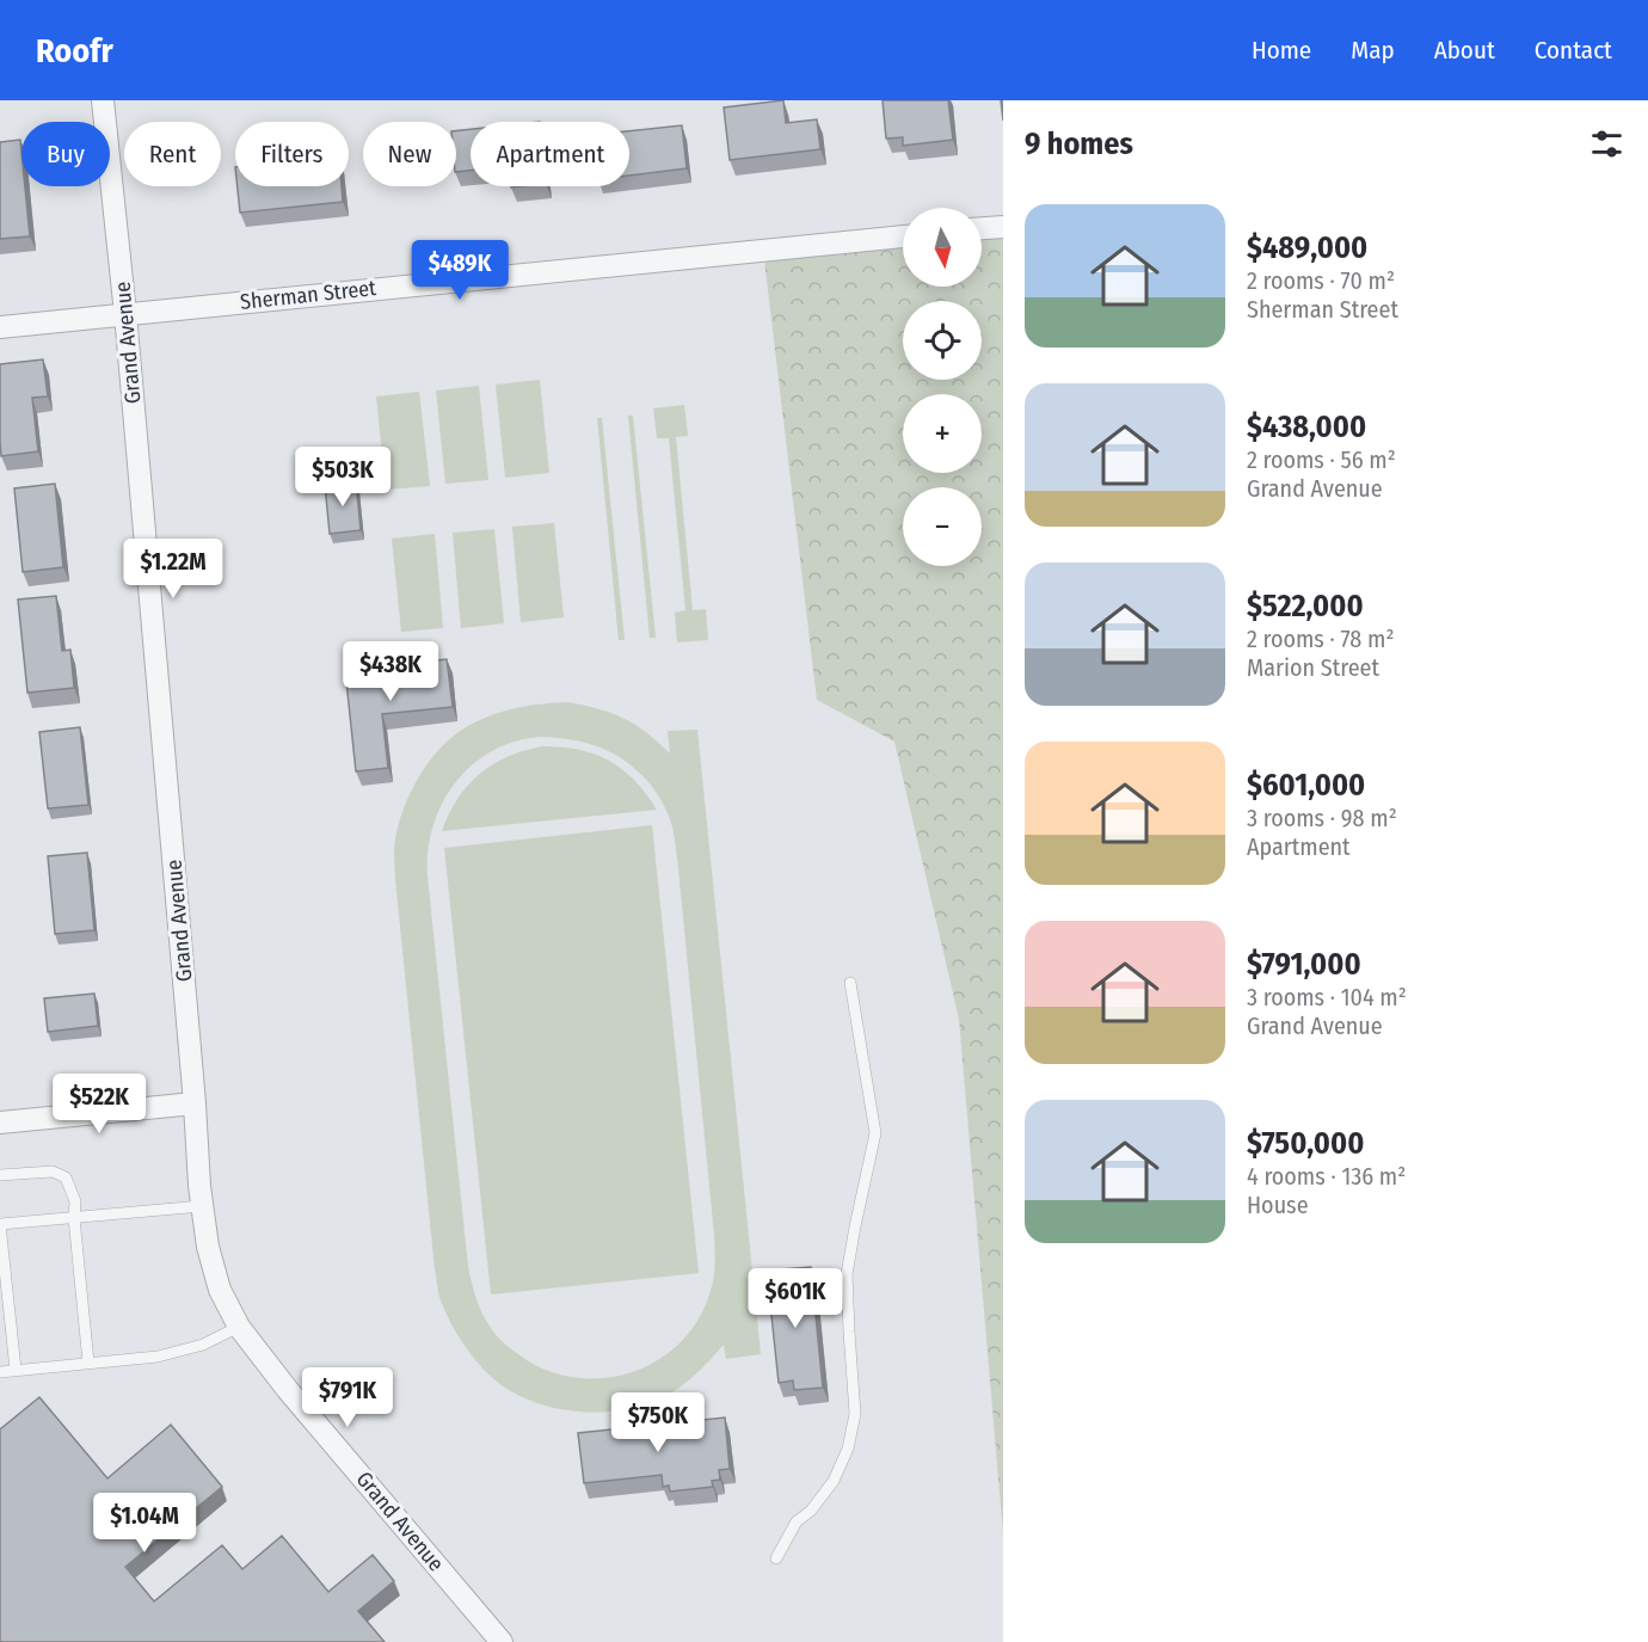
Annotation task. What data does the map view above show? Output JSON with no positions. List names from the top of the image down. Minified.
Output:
{"streets":{"street":["Sherman Street","Grand Avenue"]},"crossings":[["Sherman Street","Grand Avenue"]],"north":"bottom","page":{"header":"Roofr","nav":["Home","Map","About","Contact"],"heading":"9 homes","chip":["Buy","Rent","Filters","New","Apartment"],"list":[{"name":"$489,000","note":"2 rooms · 70 m² · Sherman Street"},{"name":"$438,000","note":"2 rooms · 56 m² · Grand Avenue"},{"name":"$522,000","note":"2 rooms · 78 m² · Marion Street"},{"name":"$601,000","note":"3 rooms · 98 m² · Apartment"},{"name":"$791,000","note":"3 rooms · 104 m² · Grand Avenue"},{"name":"$750,000","note":"4 rooms · 136 m² · House"}],"map_buttons":["+","−"],"price":["$489K","$503K","$1.22M","$438K","$522K","$601K","$791K","$750K","$1.04M"]}}
